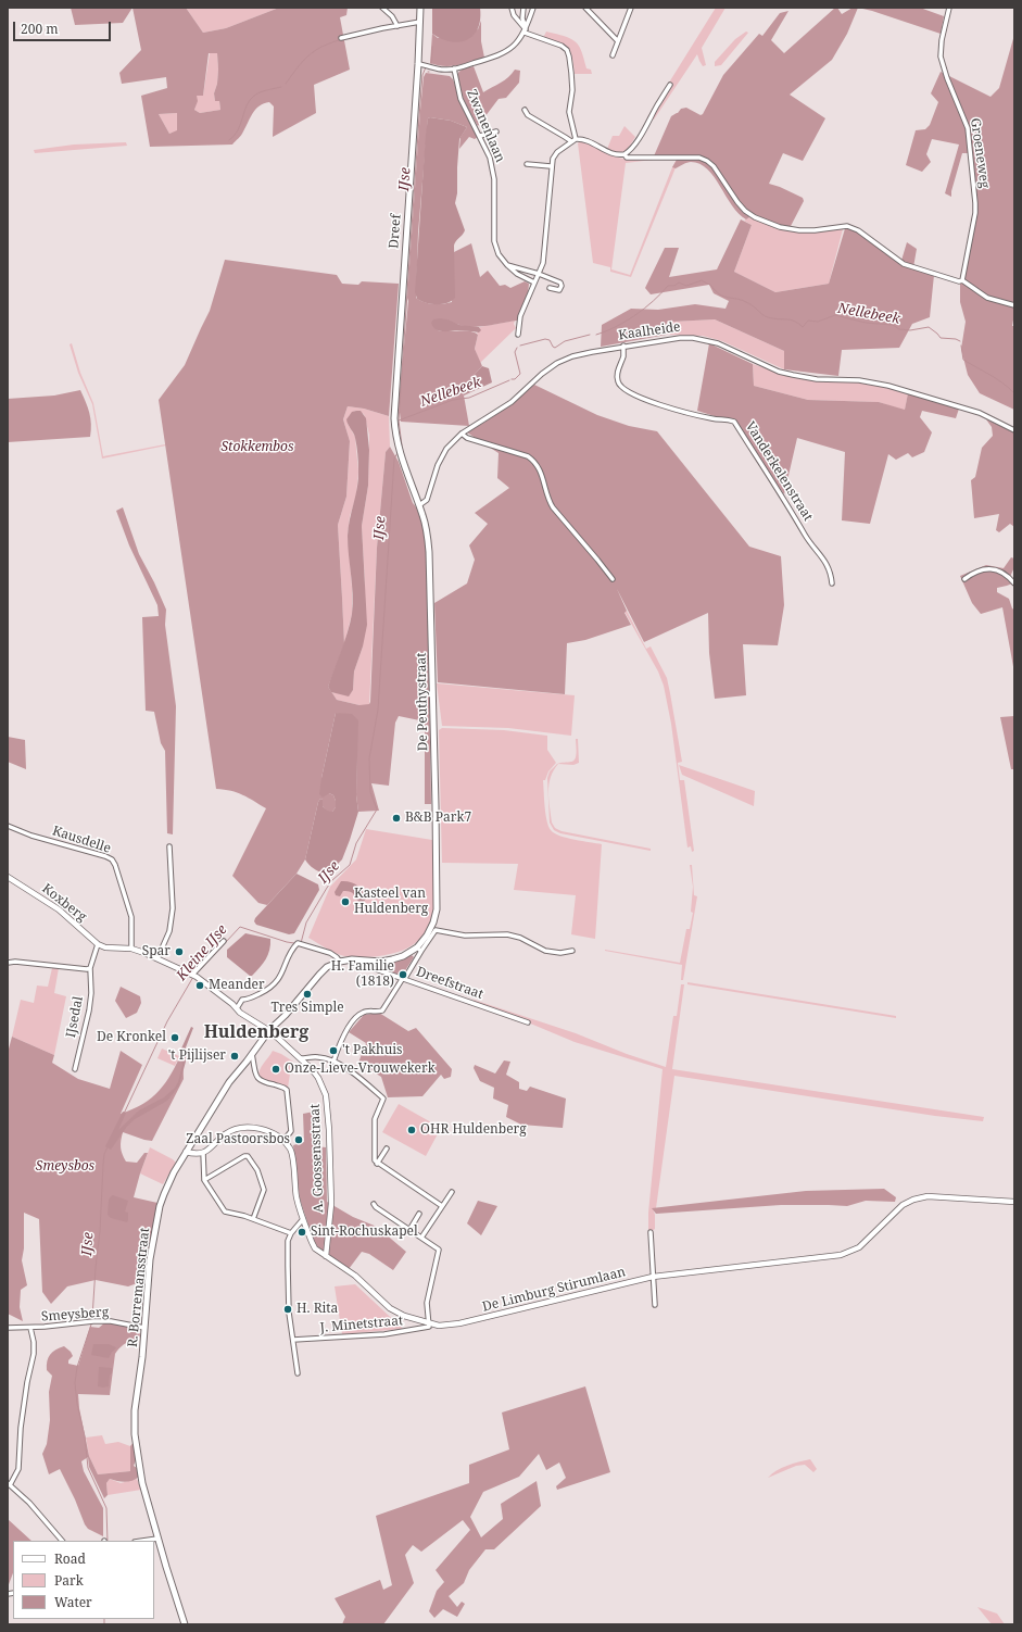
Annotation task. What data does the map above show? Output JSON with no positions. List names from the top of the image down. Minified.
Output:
{"streets":{"main road":["Dreef","De Peuthystraat","R. Borremansstraat"],"street":["Zwanenlaan","Groeneweg","Kaalheide","Vanderkelenstraat","Kausdelle","Koxberg","Dreefstraat","IJsedal","A. Goossensstraat","De Limburg Stirumlaan","Smeysberg","J. Minetstraat"]},"crossings":[["Dreef","De Peuthystraat"],["Kaalheide","Vanderkelenstraat"],["Kaalheide","De Peuthystraat"],["De Peuthystraat","Dreefstraat"],["De Peuthystraat","A. Goossensstraat"],["De Peuthystraat","R. Borremansstraat"],["Kausdelle","Koxberg"],["Koxberg","A. Goossensstraat"],["A. Goossensstraat","R. Borremansstraat"],["A. Goossensstraat","De Limburg Stirumlaan"],["R. Borremansstraat","Smeysberg"],["De Limburg Stirumlaan","J. Minetstraat"]],"districts":["Huldenberg"],"water":["IJse","Nellebeek","Kleine IJse"],"parks":["Stokkembos","Smeysbos"],"places":["B&B Park7","Kasteel van Huldenberg","Spar","H. Familie (1818)","Meander","Tres Simple","De Kronkel","'t Pakhuis","'t Pijlijser","Onze-Lieve-Vrouwekerk","OHR Huldenberg","Zaal Pastoorsbos","Sint-Rochuskapel","H. Rita"],"legend":["Road","Park","Water"],"scale_bar":"200 m"}
